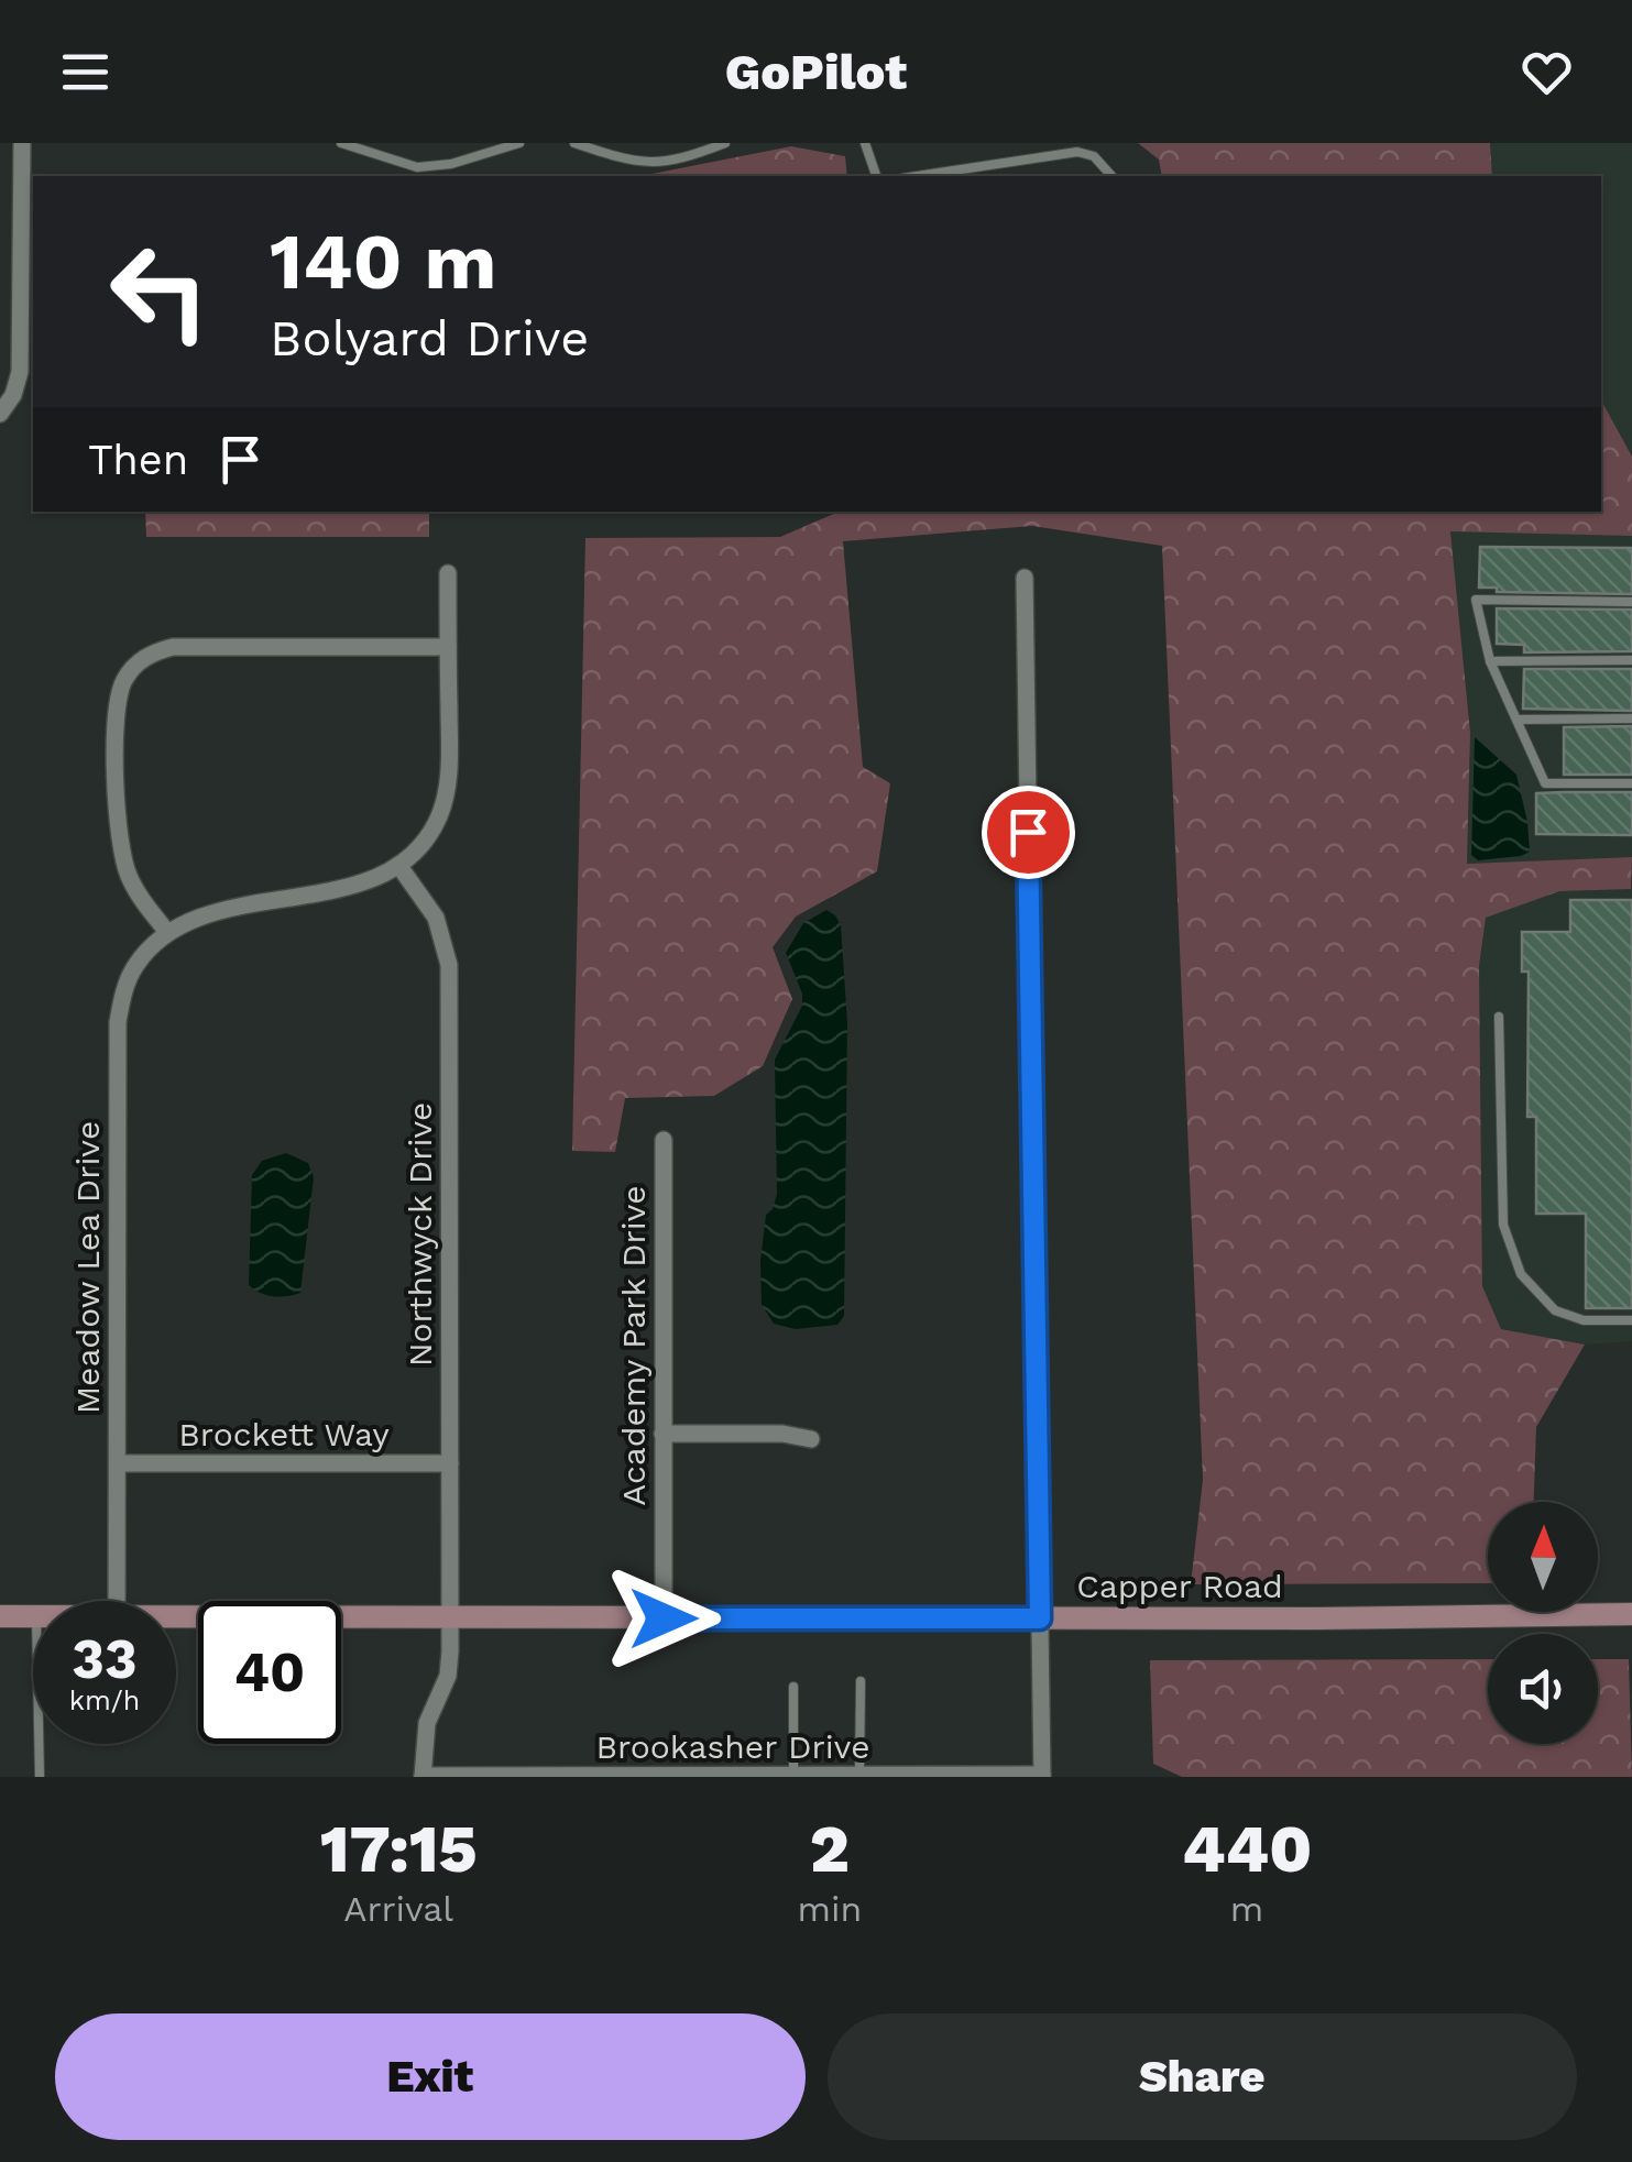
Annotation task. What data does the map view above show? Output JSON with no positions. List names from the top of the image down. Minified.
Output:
{"streets":{"street":["Northwyck Drive","Meadow Lea Drive","Academy Park Drive","Brockett Way","Capper Road","Brookasher Drive"]},"crossings":[["Northwyck Drive","Brockett Way"],["Northwyck Drive","Capper Road"],["Northwyck Drive","Brookasher Drive"],["Meadow Lea Drive","Brockett Way"],["Academy Park Drive","Capper Road"]],"north":"top","page":{"header":"GoPilot","turn":["140 m","Bolyard Drive"],"then":"Then","speed":"33 km/h","limit":"40","eta":["17:15","Arrival","2","min","440","m"],"buttons":["Exit","Share"]}}
